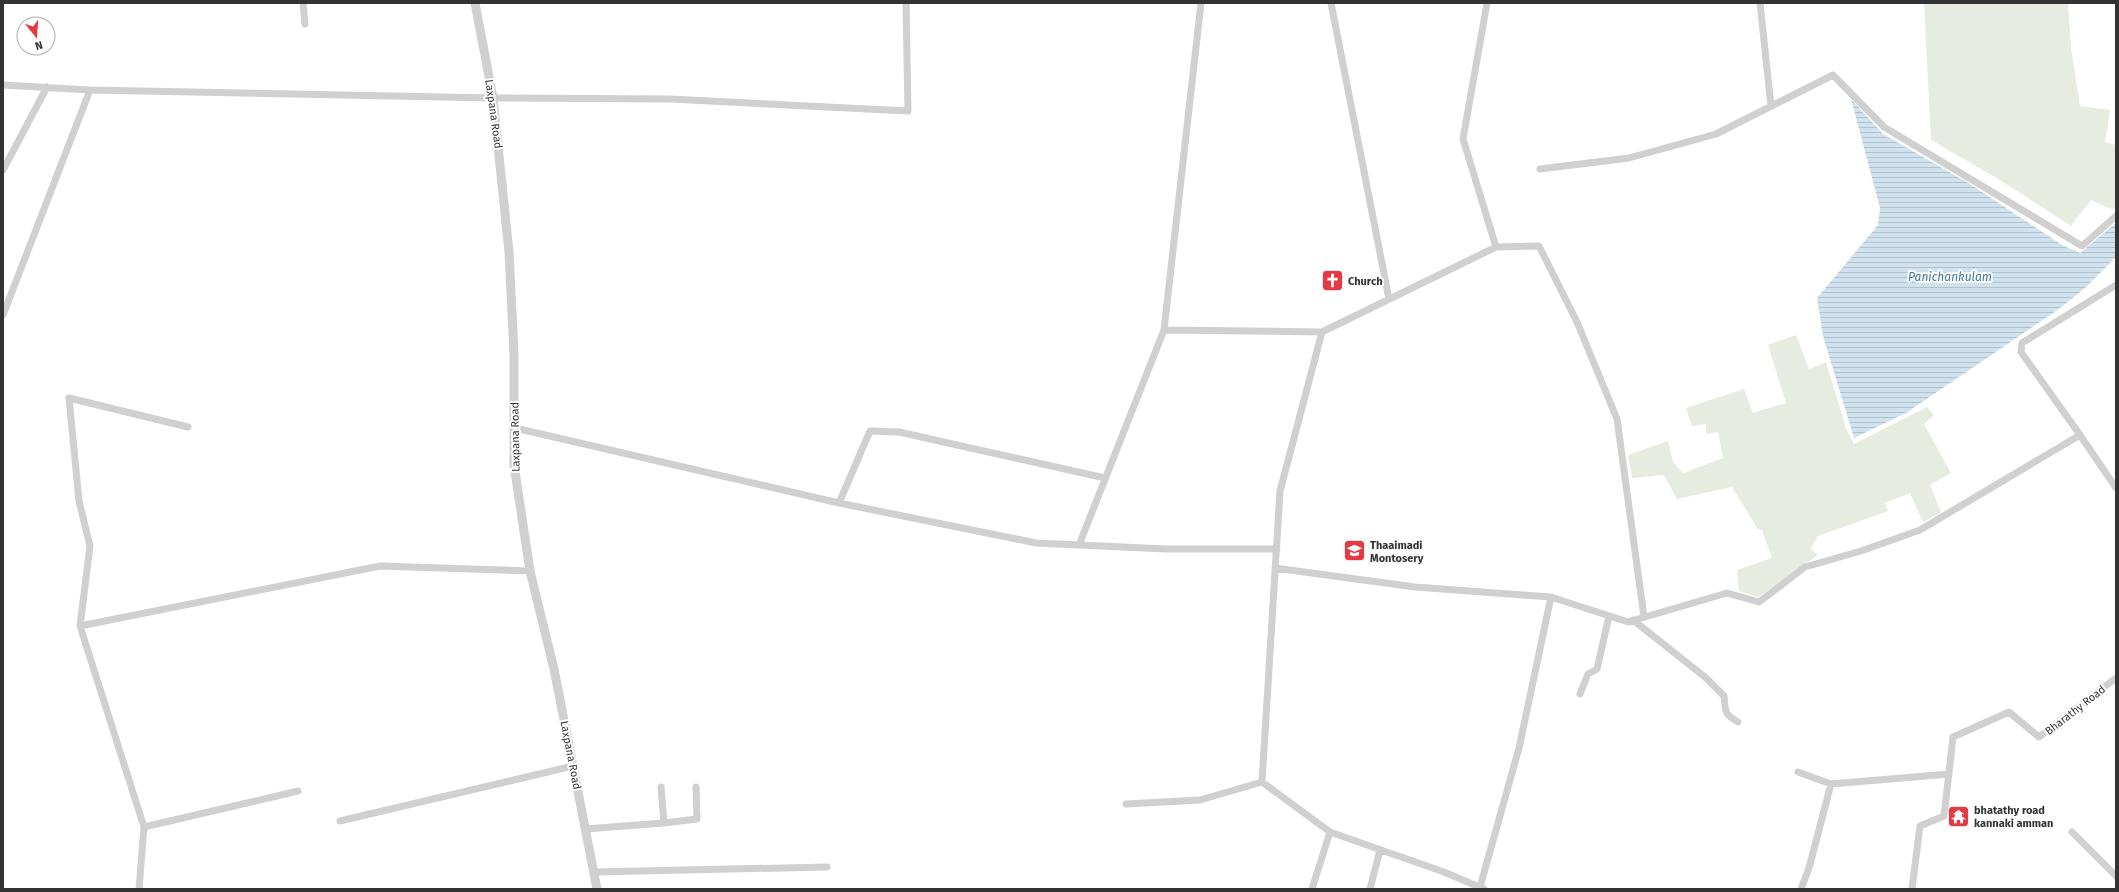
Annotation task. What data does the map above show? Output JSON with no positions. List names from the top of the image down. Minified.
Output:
{"streets":{"street":["Laxpana Road","Bharathy Road"]},"water":["Panichankulam"],"places":{"church":["Church"],"school or university":["Thaaimadi Montosery"],"temple":["bhatathy road kannaki amman"]},"north":"bottom"}
